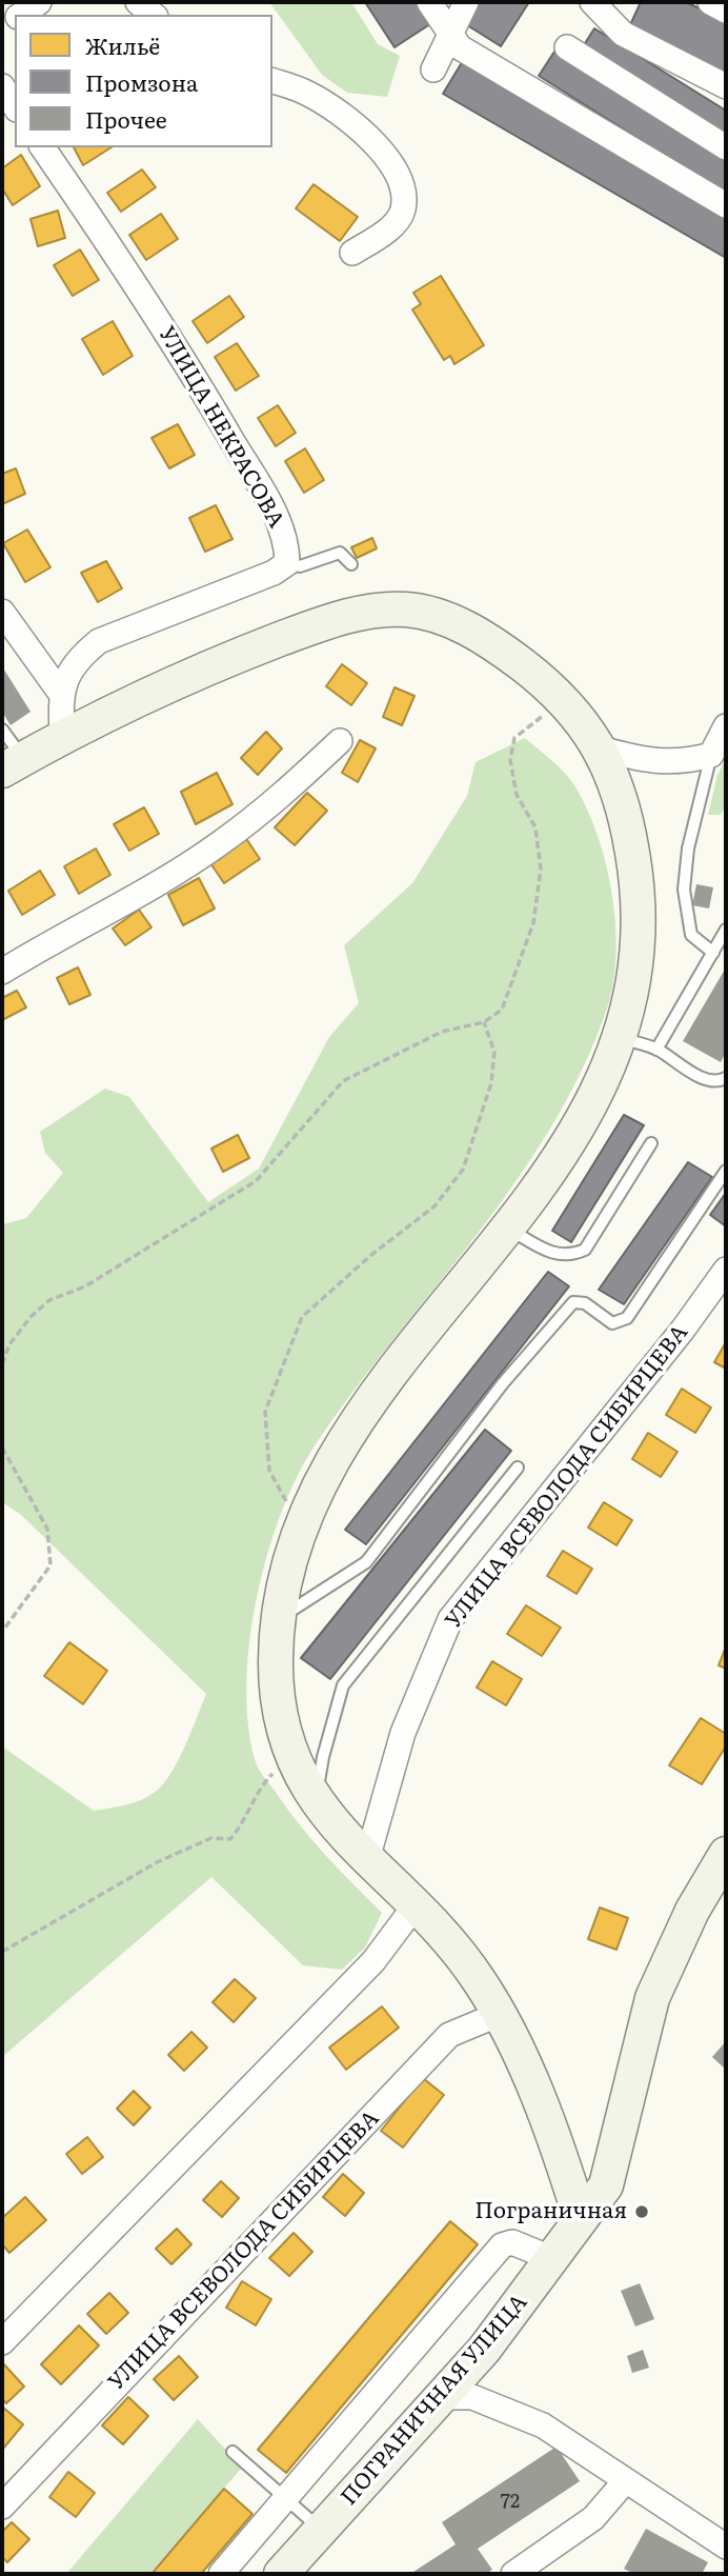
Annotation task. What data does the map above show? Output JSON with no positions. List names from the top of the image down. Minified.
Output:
{"streets":{"main road":["ПОГРАНИЧНАЯ УЛИЦА"],"street":["УЛИЦА НЕКРАСОВА","УЛИЦА ВСЕВОЛОДА СИБИРЦЕВА"]},"places":["Пограничная"],"house_numbers":["72"],"legend":["Жильё","Промзона","Прочее"]}
